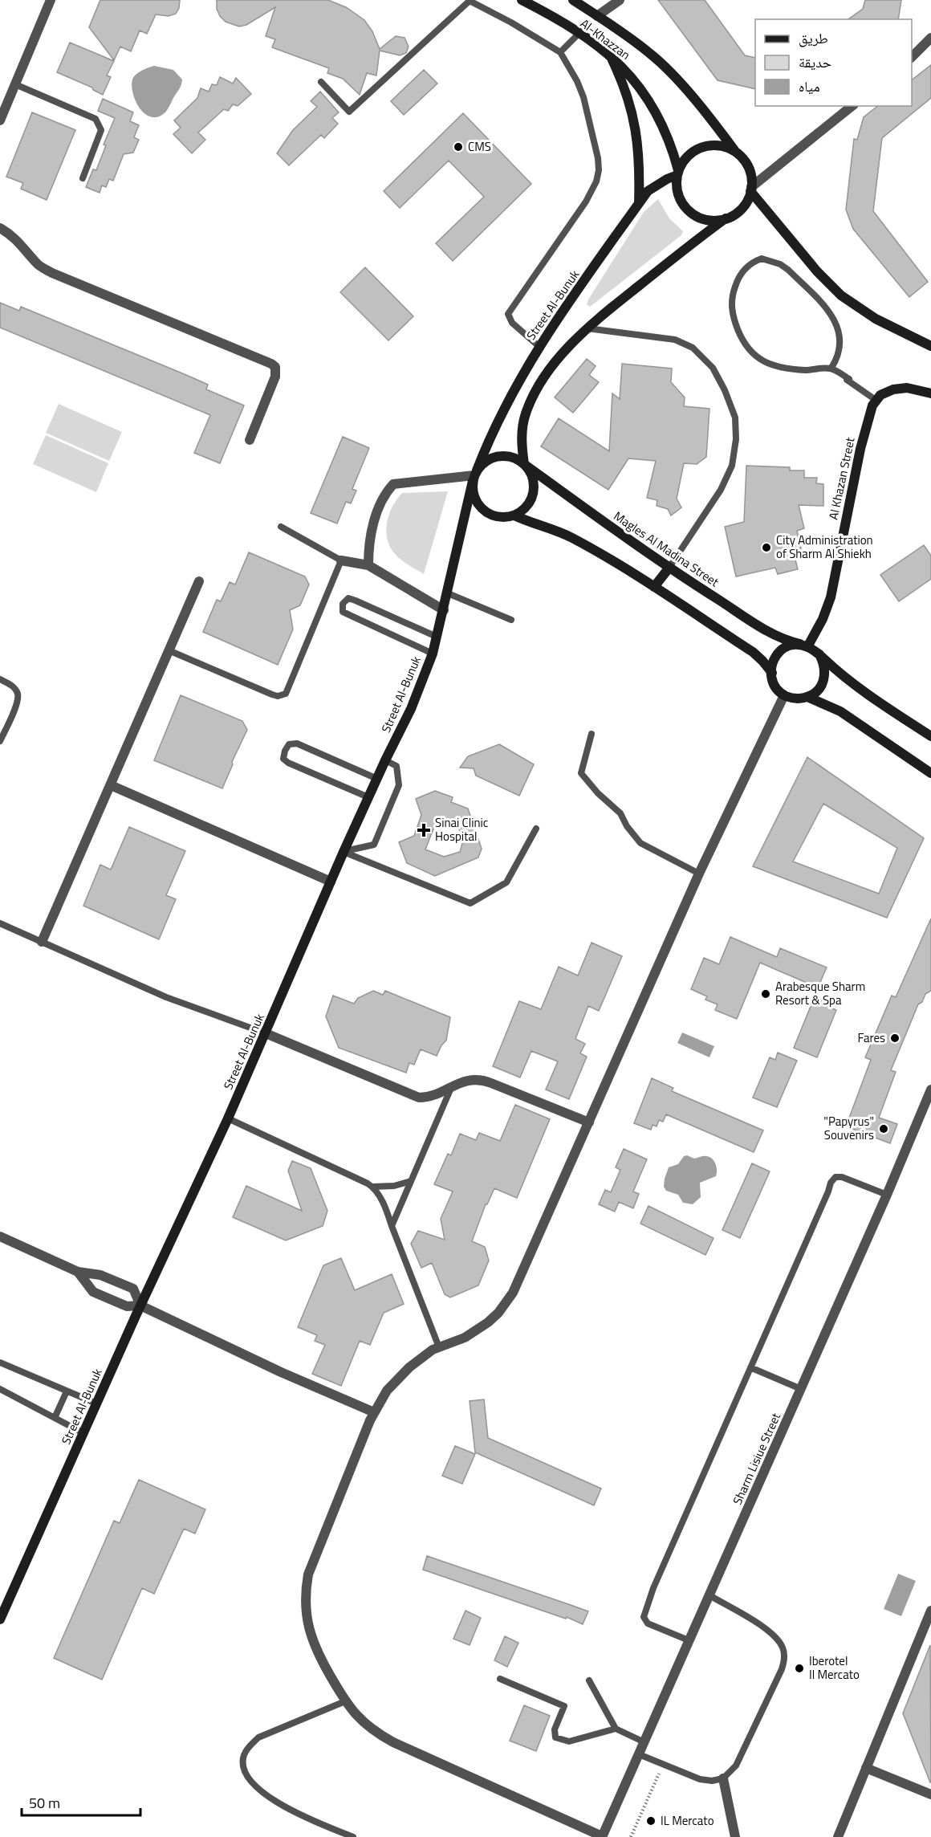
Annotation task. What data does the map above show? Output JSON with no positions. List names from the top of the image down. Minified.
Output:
{"streets":{"main road":["Al-Khazzan","Street Al-Bunuk","Al Khazan Street","Magles Al Madina Street"],"street":["Sharm Lisiue Street"]},"crossings":[["Al-Khazzan","Street Al-Bunuk"],["Street Al-Bunuk","Magles Al Madina Street"],["Al Khazan Street","Magles Al Madina Street"]],"places":{"other":["CMS","City Administration of Sharm Al Shiekh","Arabesque Sharm Resort & Spa","Fares","\"Papyrus\" Souvenirs","Iberotel Il Mercato","IL Mercato"],"health":["Sinai Clinic Hospital"]},"legend":["طريق","حديقة","مياه"],"scale_bar":"50 m"}
